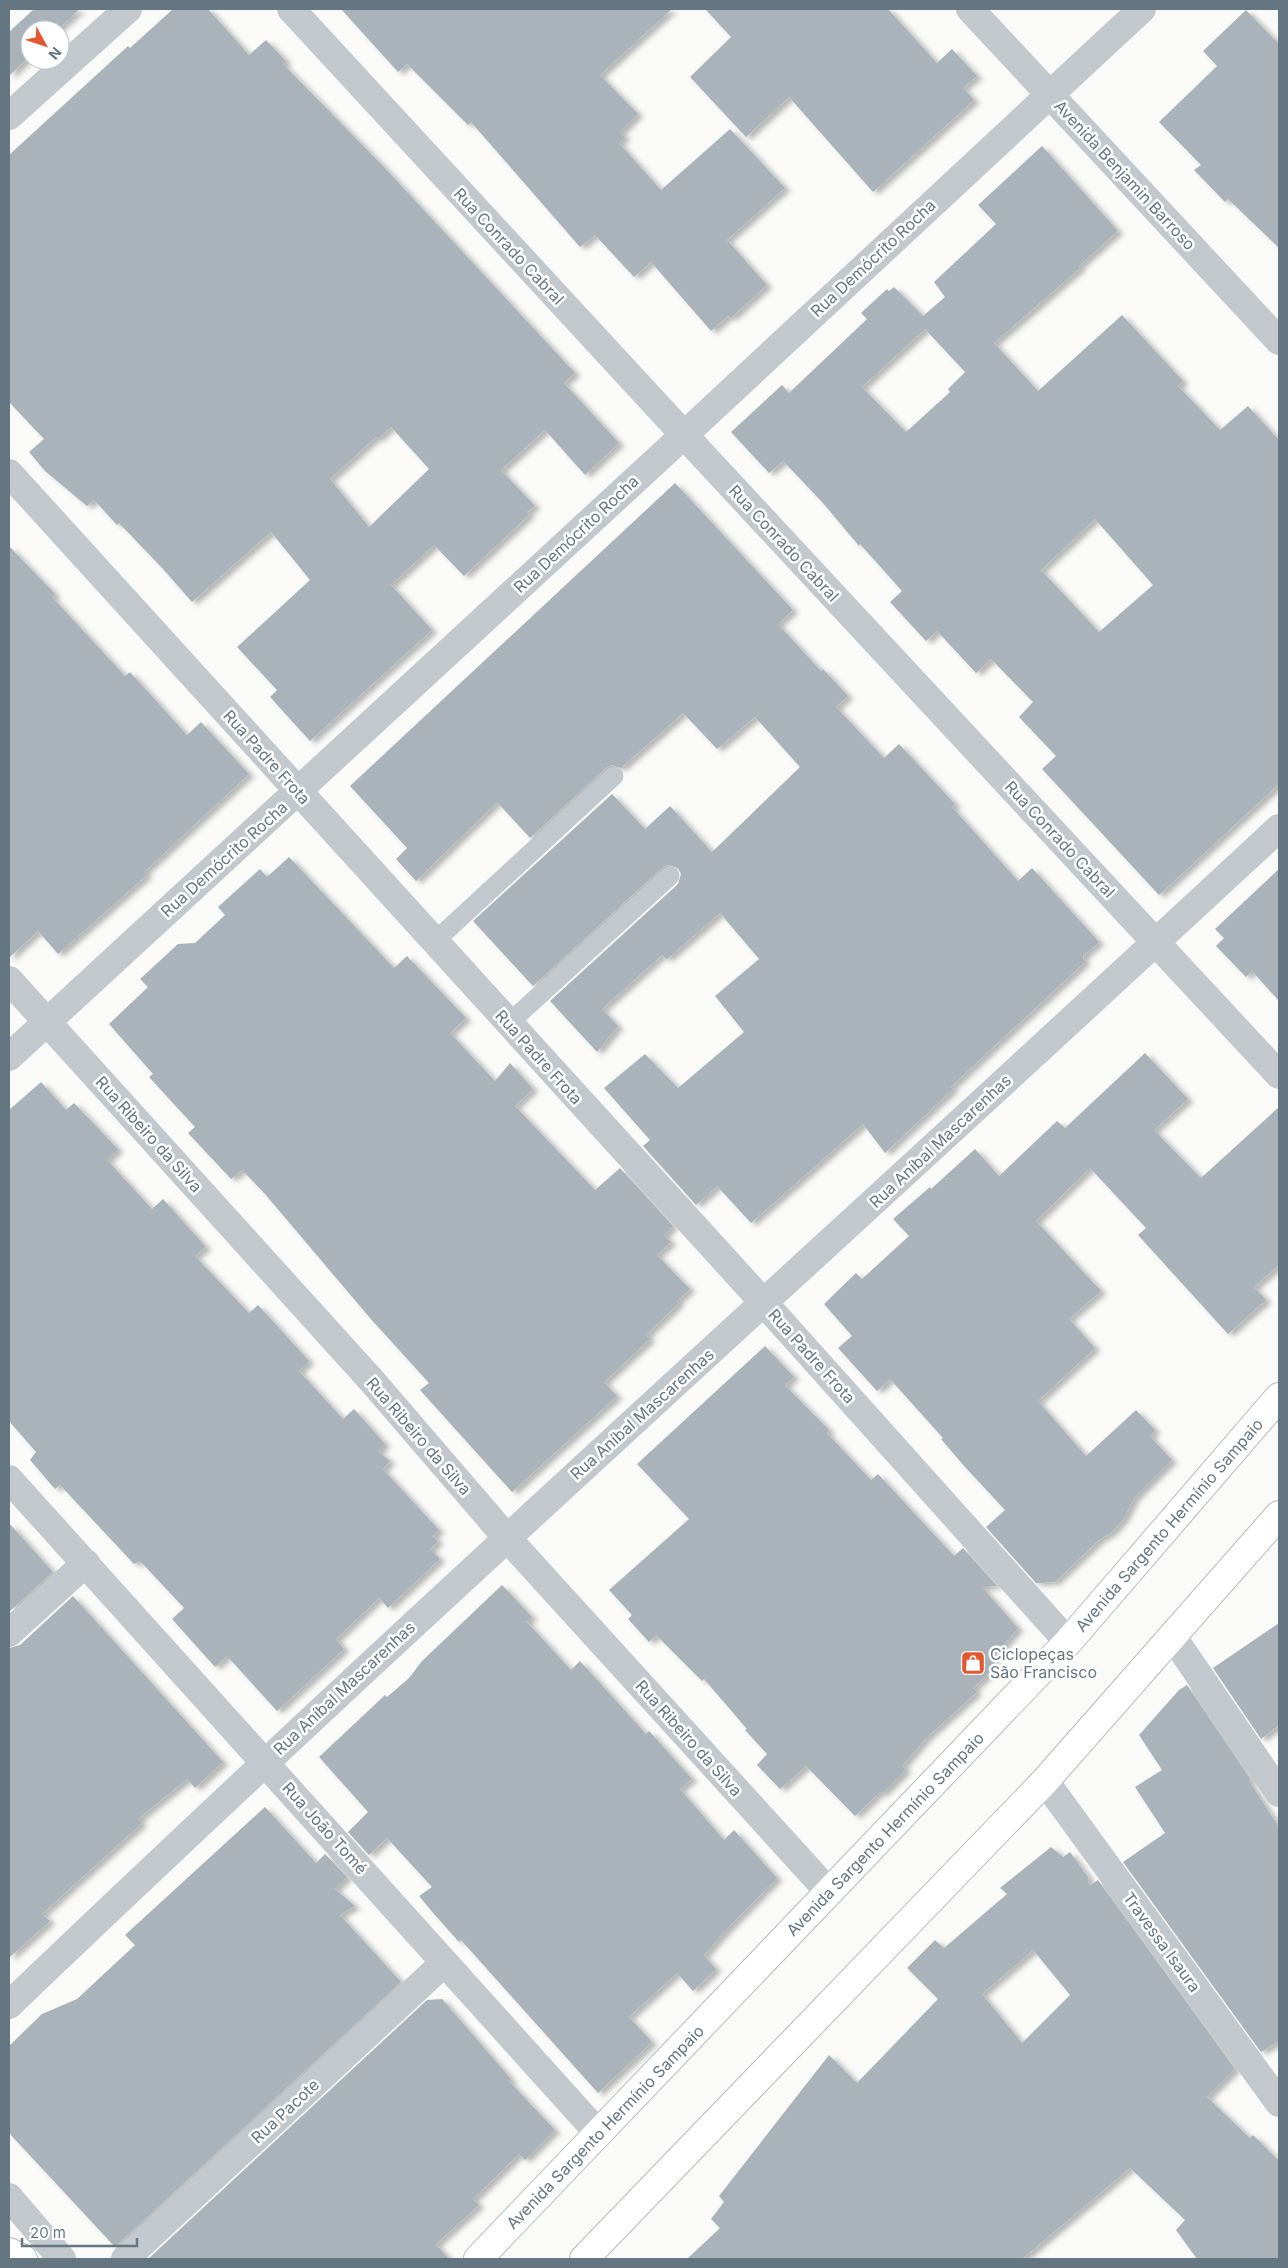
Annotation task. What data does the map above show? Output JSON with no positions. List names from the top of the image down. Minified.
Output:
{"streets":{"main road":["Avenida Sargento Hermínio Sampaio"],"street":["Avenida Benjamin Barroso","Rua Conrado Cabral","Rua Demócrito Rocha","Rua Padre Frota","Rua Ribeiro da Silva","Rua Aníbal Mascarenhas","Rua João Tomé","Travessa Isaura","Rua Pacote"]},"crossings":[["Avenida Benjamin Barroso","Rua Demócrito Rocha"],["Rua Conrado Cabral","Rua Demócrito Rocha"],["Rua Conrado Cabral","Rua Aníbal Mascarenhas"],["Rua Demócrito Rocha","Rua Padre Frota"],["Rua Demócrito Rocha","Rua Ribeiro da Silva"],["Rua Padre Frota","Rua Aníbal Mascarenhas"],["Rua Padre Frota","Avenida Sargento Hermínio Sampaio"],["Rua Ribeiro da Silva","Rua Aníbal Mascarenhas"],["Rua Ribeiro da Silva","Avenida Sargento Hermínio Sampaio"],["Rua Aníbal Mascarenhas","Rua João Tomé"],["Avenida Sargento Hermínio Sampaio","Rua João Tomé"],["Rua João Tomé","Rua Pacote"]],"places":{"shop":["Ciclopeças São Francisco"]},"scale_bar":"20 m","north":"bottom right"}
